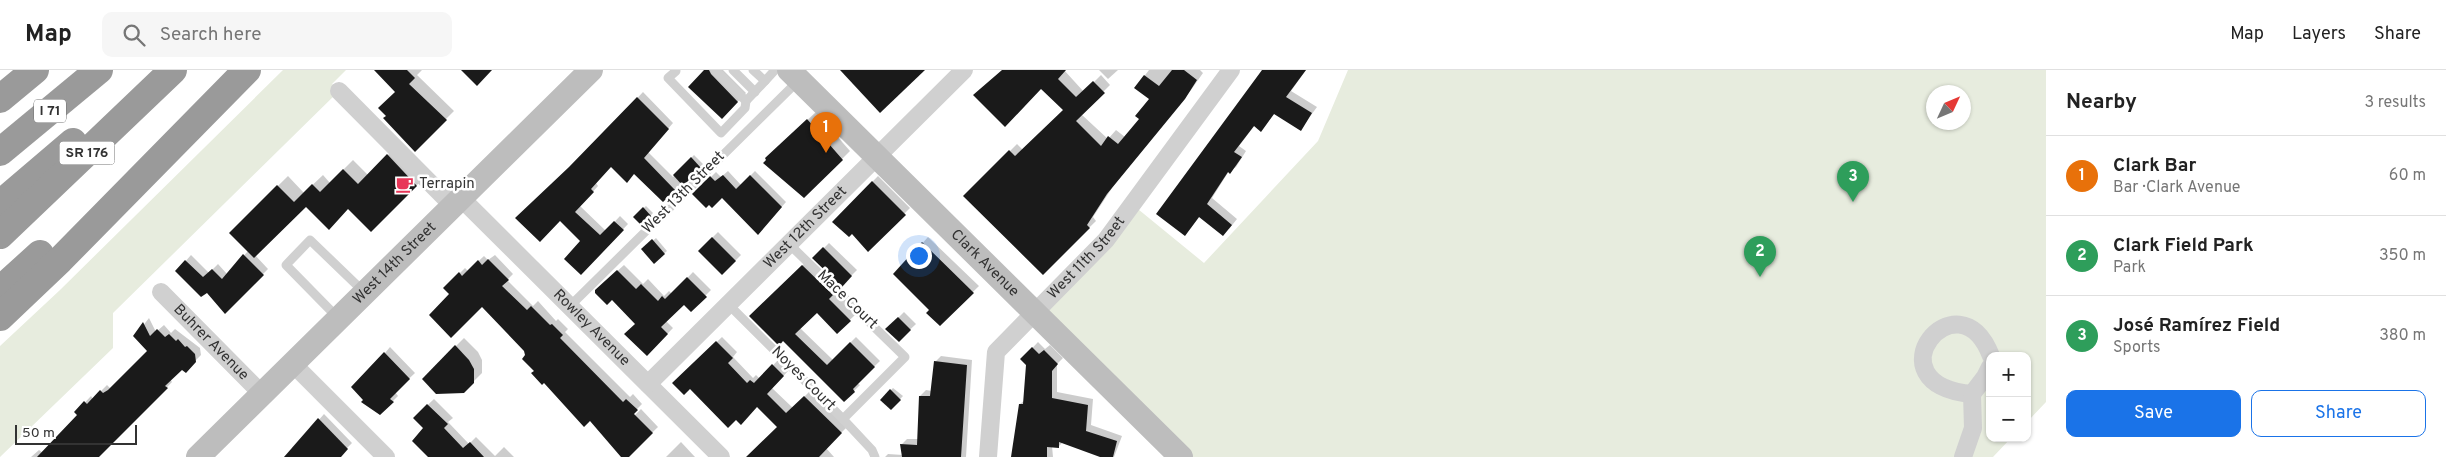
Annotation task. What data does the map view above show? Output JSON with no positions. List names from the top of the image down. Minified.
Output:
{"streets":{"highway":["I 71","SR 176"],"street":["West 12th Street","West 11th Street","West 14th Street","Clark Avenue","Rowley Avenue","Buhrer Avenue"],"lane":["West 13th Street","Mace Court","Noyes Court"]},"crossings":[["West 13th Street","Clark Avenue"],["West 13th Street","Rowley Avenue"],["West 12th Street","Clark Avenue"],["West 12th Street","Mace Court"],["West 12th Street","Rowley Avenue"],["West 12th Street","Noyes Court"],["West 11th Street","Clark Avenue"],["West 14th Street","Rowley Avenue"],["West 14th Street","Buhrer Avenue"],["Mace Court","Noyes Court"]],"places":{"cafe":["Terrapin"]},"scale_bar":"50 m","north":"top right","page":{"header":"Map","search":"Search here","nav":["Map","Layers","Share"],"heading":["Nearby","3 results"],"pins":["1","3","2"],"list":[{"mark":"1","name":"Clark Bar","note":"Bar · Clark Avenue","value":"60 m"},{"mark":"2","name":"Clark Field Park","note":"Park","value":"350 m"},{"mark":"3","name":"José Ramírez Field","note":"Sports","value":"380 m"}],"map_buttons":["+","−"],"buttons":["Save","Share"],"scale":"50 m"}}
